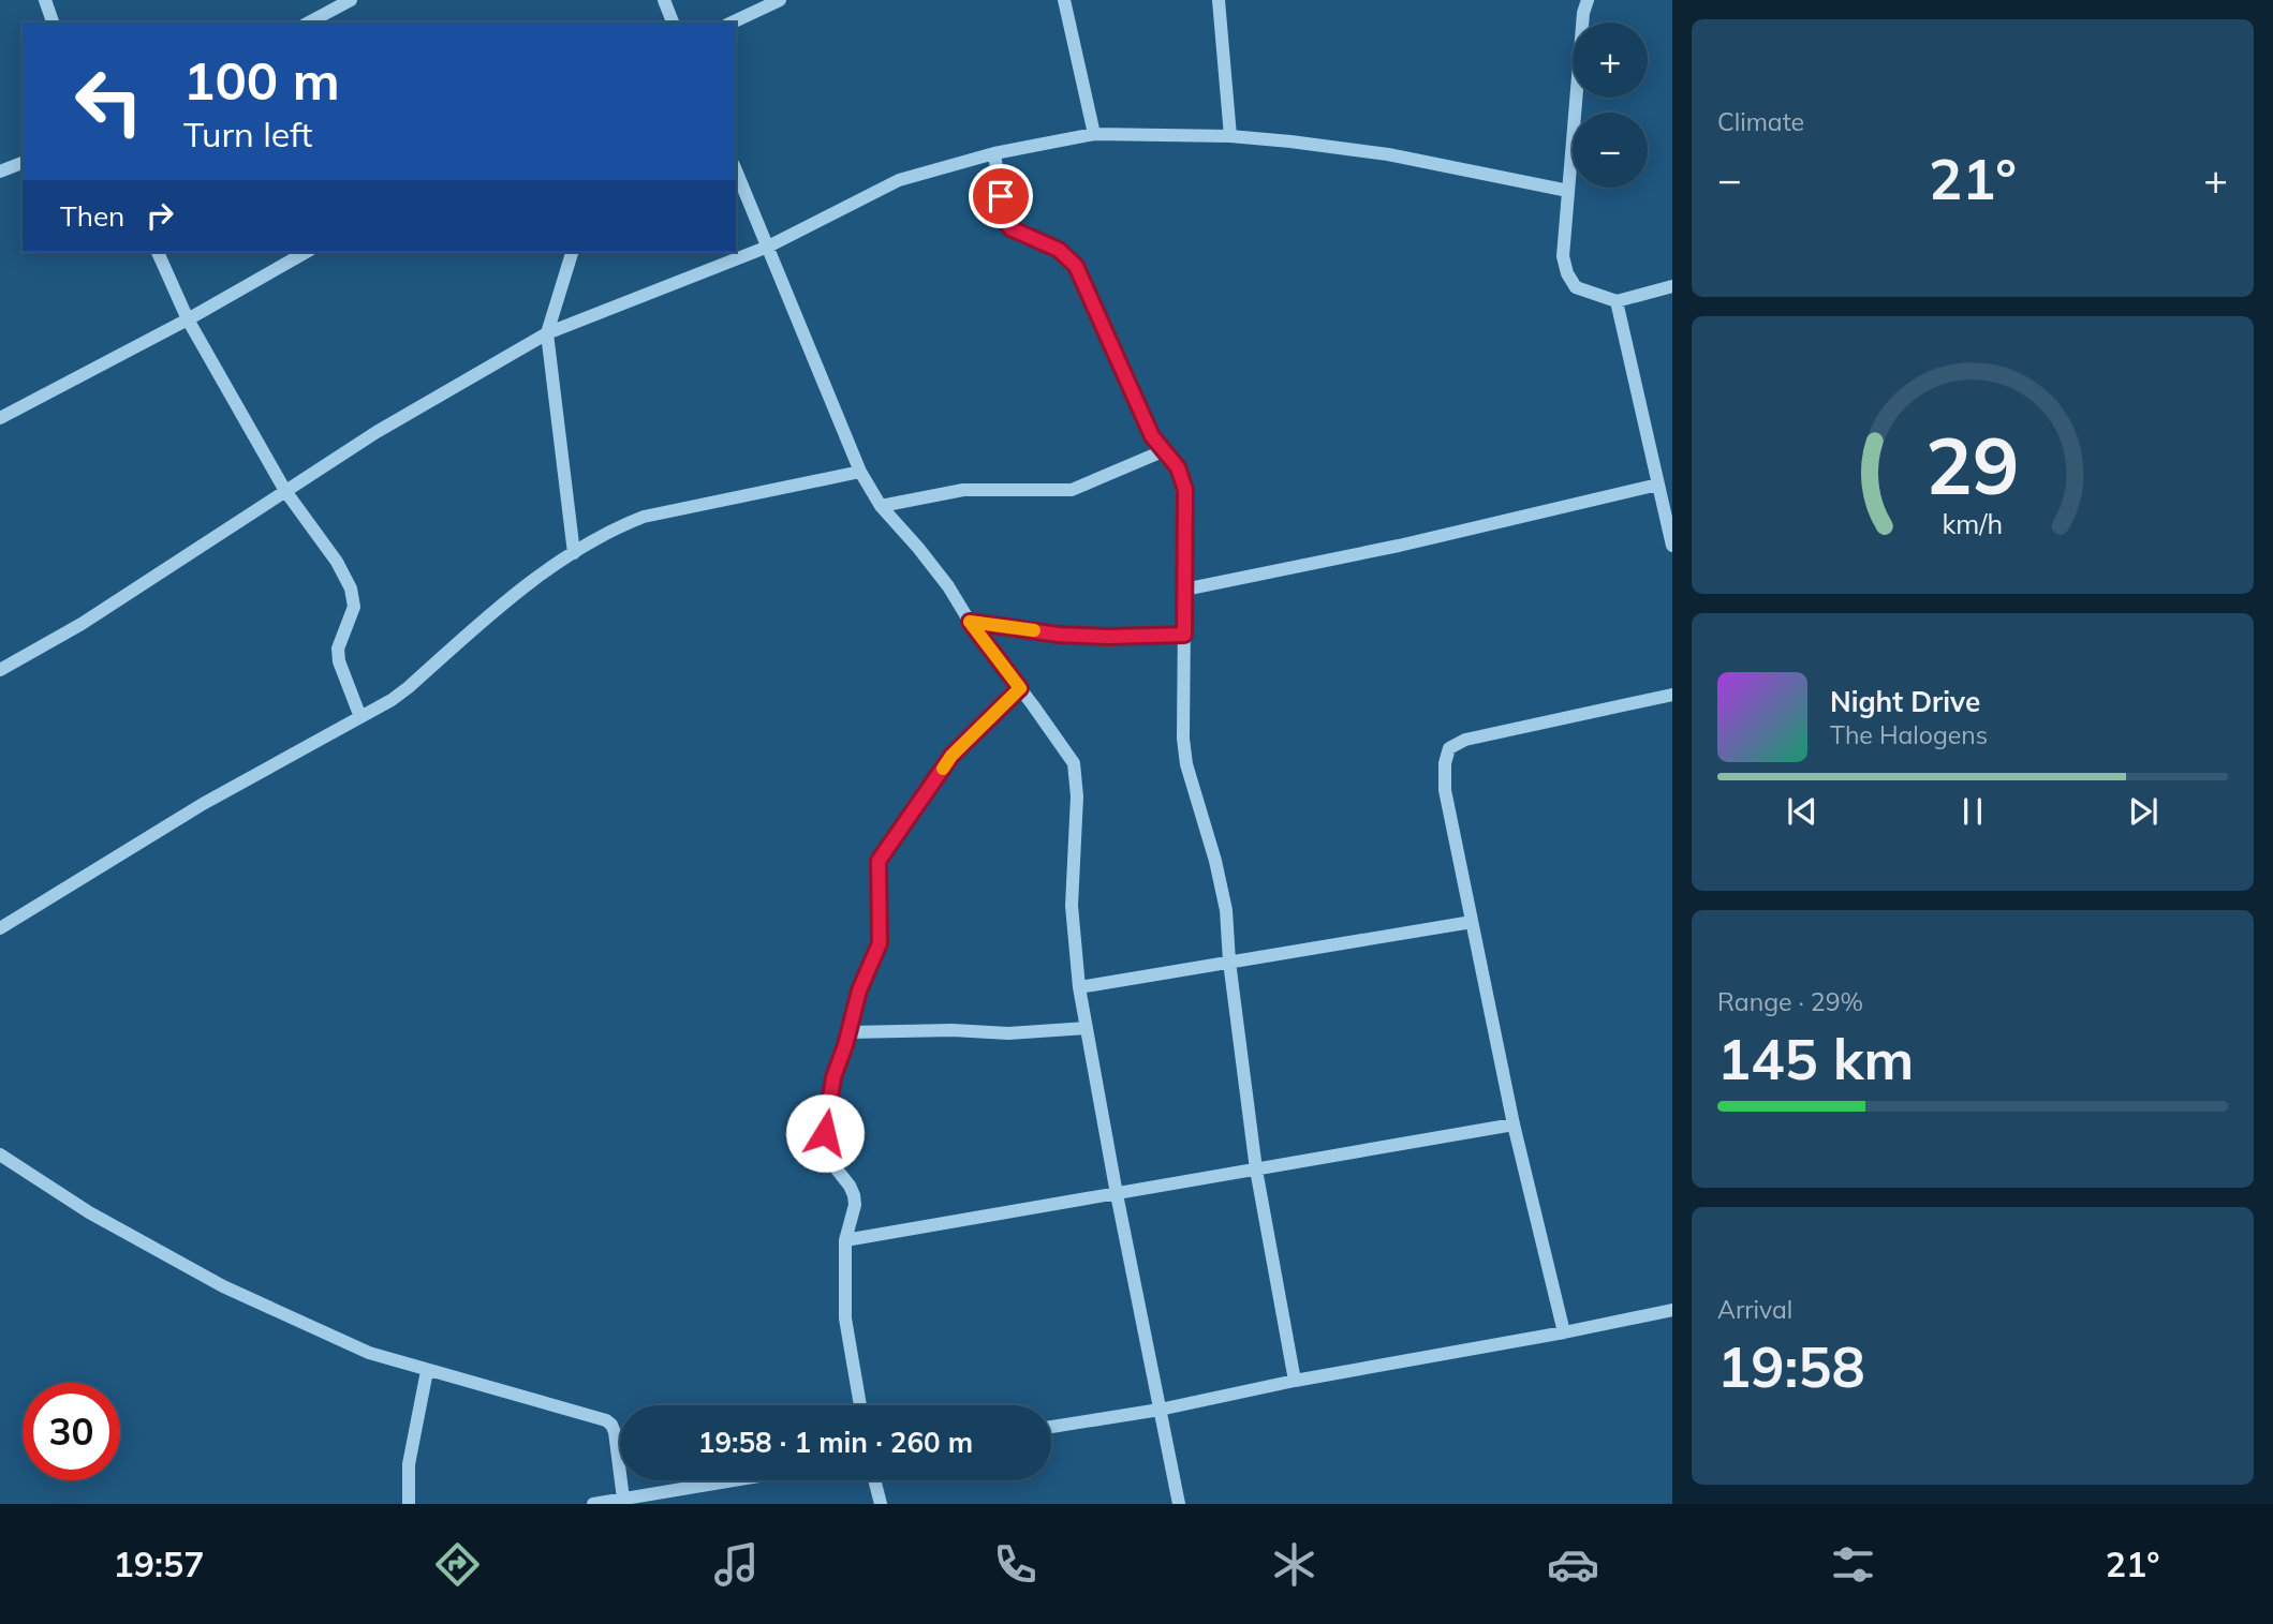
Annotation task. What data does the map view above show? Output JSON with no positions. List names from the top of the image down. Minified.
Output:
{"page":{"tile":["Climate",["Range · 29%","145 km"],["Arrival","19:58"]],"map_buttons":["+","−"],"turn":["100 m","Turn left"],"heat":["−","21°","+"],"then":"Then","song":["Night Drive","The Halogens"],"limit":"30","trip":"19:58 · 1 min · 260 m","tabs":["19:57","21°"],"gauge":["29","km/h"]}}
